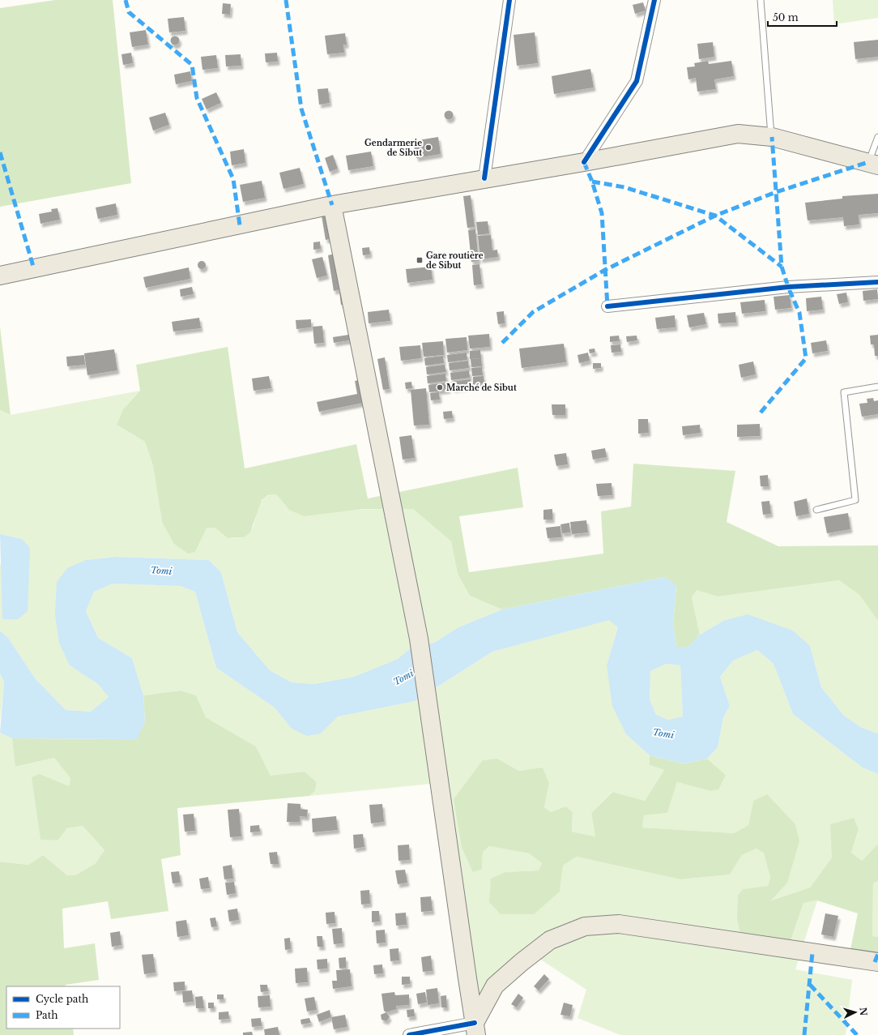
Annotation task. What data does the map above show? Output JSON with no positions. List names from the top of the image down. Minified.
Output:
{"water":["Tomi"],"places":{"other":["Gendarmerie de Sibut","Marché de Sibut"],"transit":["Gare routière de Sibut"]},"legend":["Cycle path","Path"],"scale_bar":"50 m","north":"right"}
